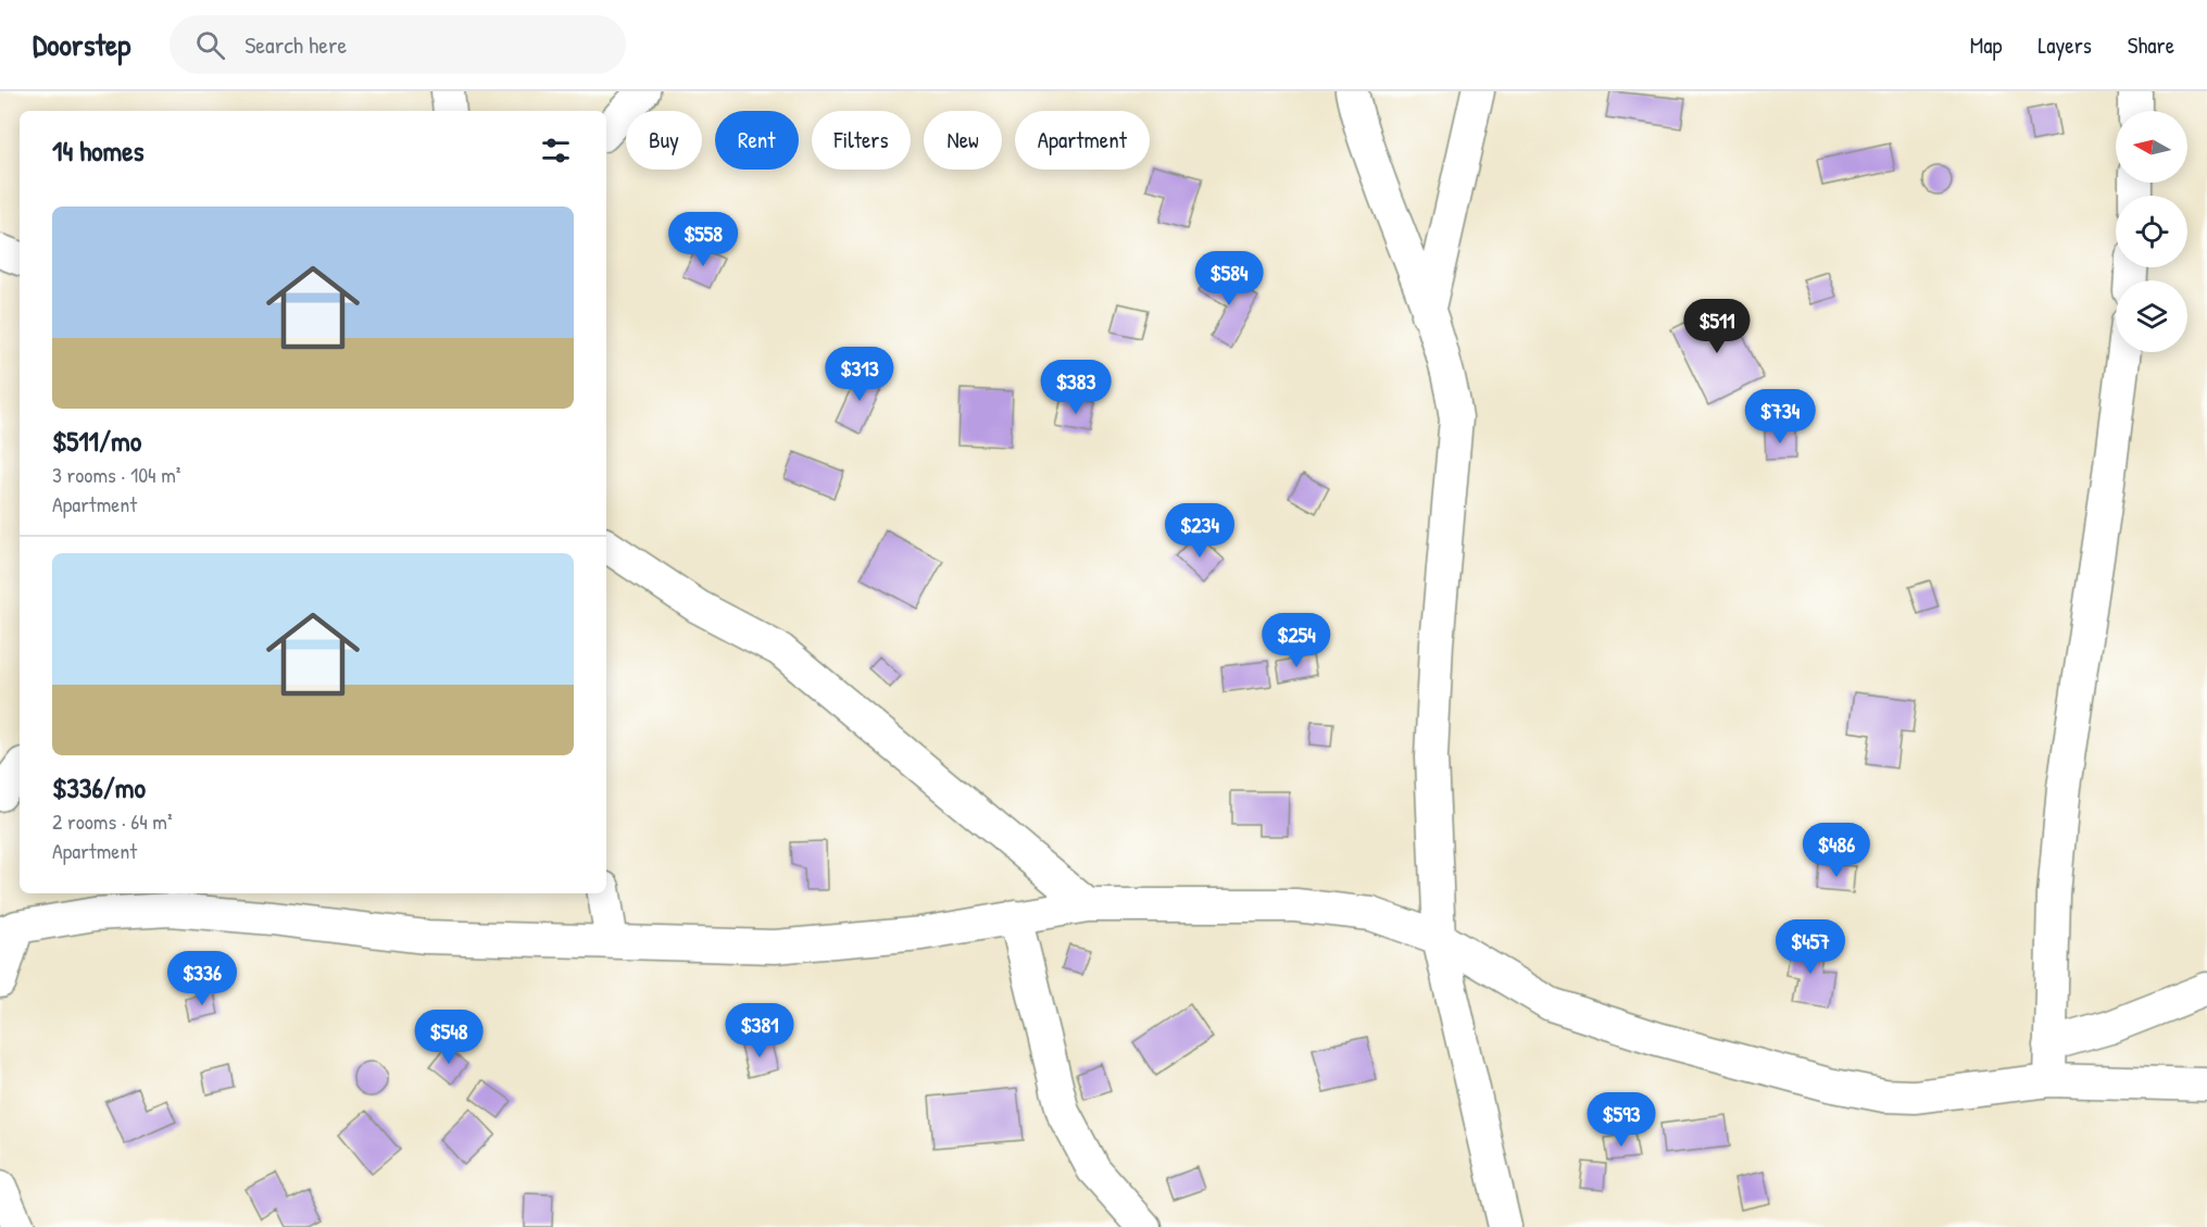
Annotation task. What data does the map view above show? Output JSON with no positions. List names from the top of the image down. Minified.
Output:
{"north":"left","page":{"header":"Doorstep","search":"Search here","nav":["Map","Layers","Share"],"chip":["Buy","Rent","Filters","New","Apartment"],"heading":"14 homes","list":[{"name":"$511/mo","note":"3 rooms · 104 m² · Apartment"},{"name":"$336/mo","note":"2 rooms · 64 m² · Apartment"}],"price":["$558","$584","$511","$313","$383","$734","$234","$254","$486","$457","$336","$381","$548","$593"]}}
